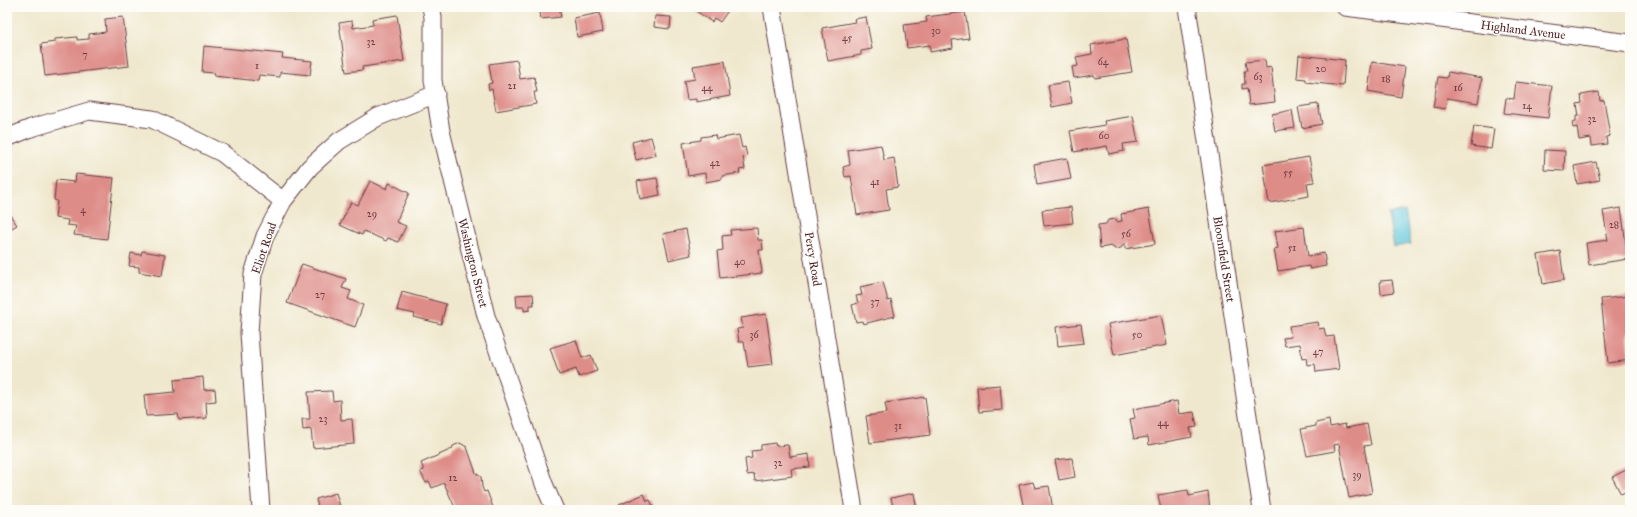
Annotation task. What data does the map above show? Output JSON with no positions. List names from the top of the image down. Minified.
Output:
{"streets":{"street":["Highland Avenue","Eliot Road","Percy Road","Bloomfield Street","Washington Street"]},"crossings":[["Eliot Road","Washington Street"]],"house_numbers":["30","45","32","7","64","1","20","63","18","21","44","16","14","32","60","42","55","41","4","29","28","56","51","40","27","37","36","50","47","23","44","31","32","39","12"]}
